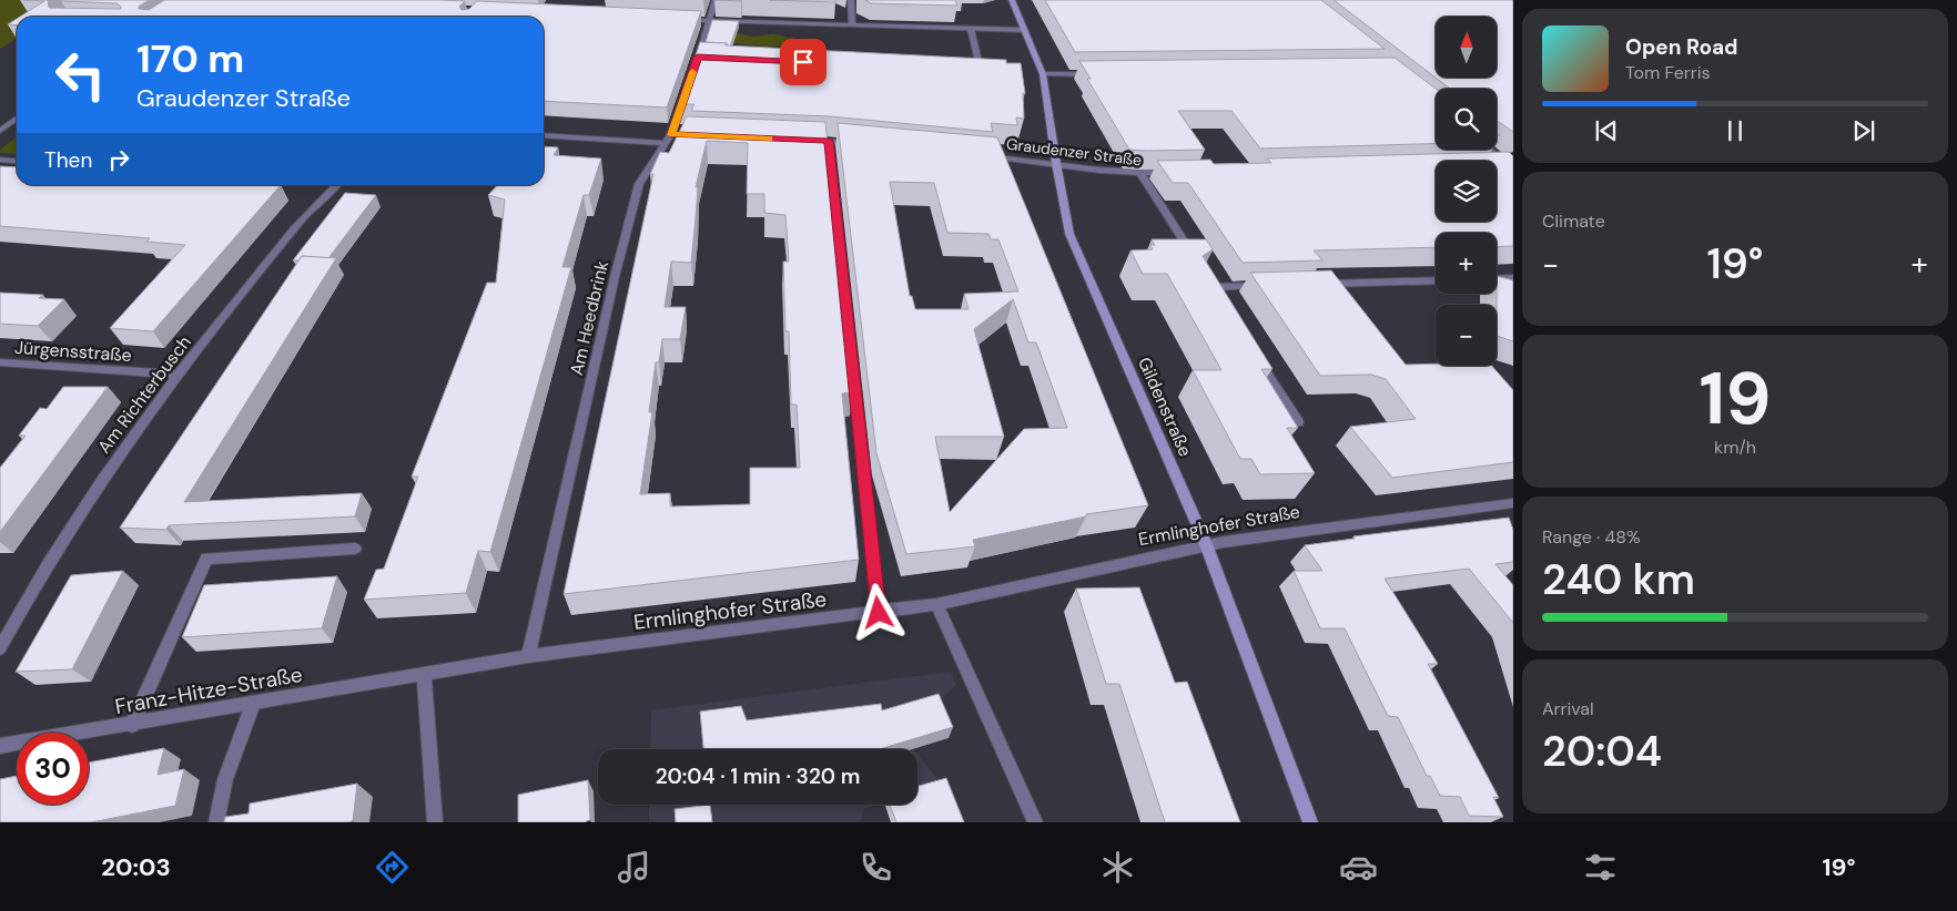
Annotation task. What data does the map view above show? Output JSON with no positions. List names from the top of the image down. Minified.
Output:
{"streets":{"main road":["Gildenstraße"],"street":["Graudenzer Straße","Am Heedbrink","Jürgensstraße","Am Richterbusch","Ermlinghofer Straße","Franz-Hitze-Straße"]},"crossings":[["Graudenzer Straße","Gildenstraße"],["Am Heedbrink","Ermlinghofer Straße"],["Am Heedbrink","Franz-Hitze-Straße"],["Jürgensstraße","Am Richterbusch"],["Gildenstraße","Ermlinghofer Straße"],["Ermlinghofer Straße","Franz-Hitze-Straße"]],"north":"top","page":{"map_buttons":["+","−"],"turn":["170 m","Graudenzer Straße"],"song":["Open Road","Tom Ferris"],"then":"Then","tile":["Climate",["19","km/h"],["Range · 48%","240 km"],["Arrival","20:04"]],"heat":["−","19°","+"],"limit":"30","trip":"20:04 · 1 min · 320 m","tabs":["20:03","19°"]}}
